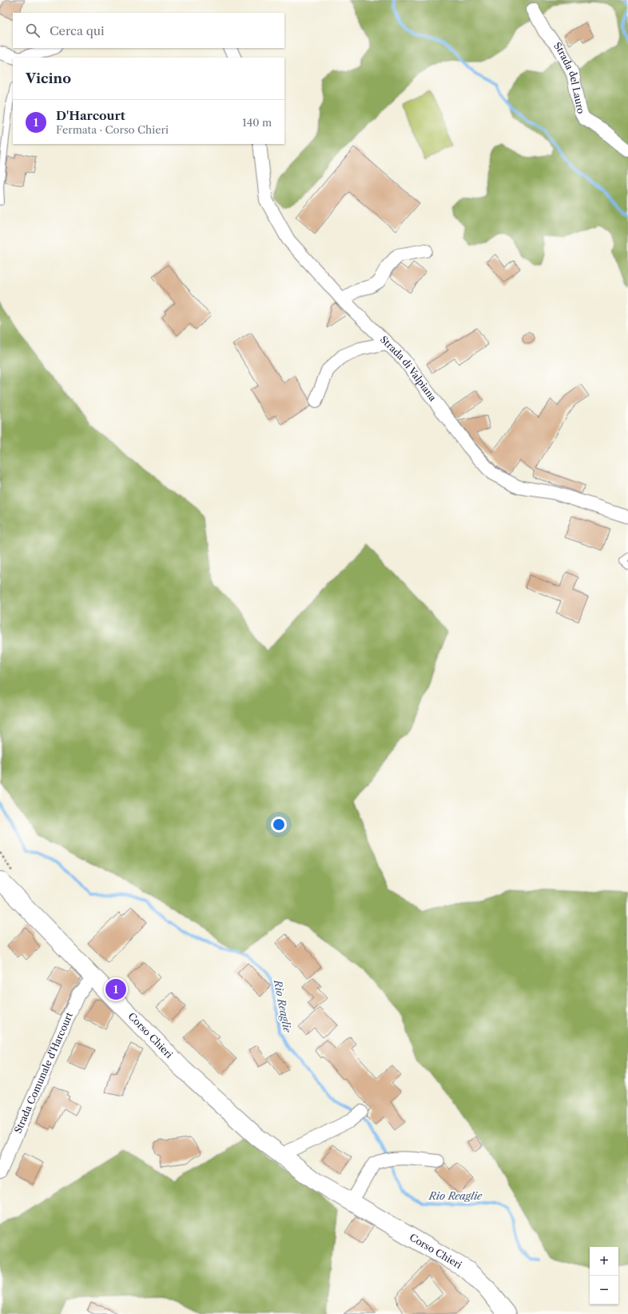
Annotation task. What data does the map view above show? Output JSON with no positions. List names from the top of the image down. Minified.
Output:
{"streets":{"main road":["Corso Chieri"],"street":["Strada del Lauro","Strada di Valpiana","Strada Comunale d'Harcourt"]},"crossings":[["Corso Chieri","Strada Comunale d'Harcourt"]],"water":["Rio Reaglie"],"page":{"search":"Cerca qui","heading":"Vicino","list":[{"mark":"1","name":"D'Harcourt","note":"Fermata · Corso Chieri","value":"140 m"}],"pins":"1","map_buttons":["+","−"]}}
